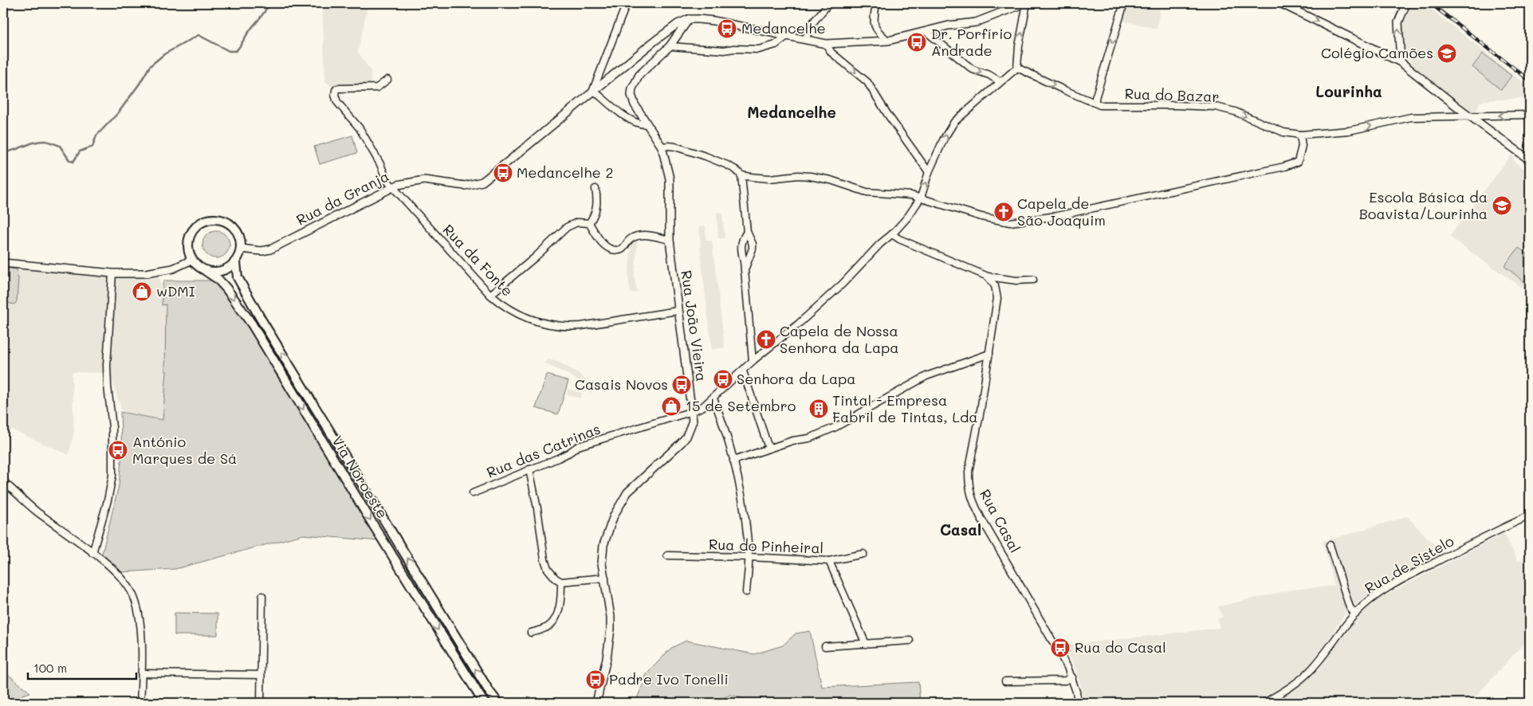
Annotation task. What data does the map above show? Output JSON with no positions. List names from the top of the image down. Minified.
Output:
{"streets":{"main road":["Via Noroeste"],"street":["Rua do Bazar","Rua da Granja","Rua da Fonte","Rua João Vieira","Rua das Catrinas","Rua Casal","Rua do Pinheiral","Rua de Sistelo"]},"crossings":[["Rua do Bazar","Rua das Catrinas"],["Rua da Granja","Rua da Fonte"],["Rua da Granja","Rua João Vieira"],["Rua da Granja","Via Noroeste"],["Rua da Fonte","Rua João Vieira"],["Rua João Vieira","Rua das Catrinas"]],"districts":["Lourinha","Medancelhe","Casal"],"places":{"bus stop":["Medancelhe","Dr. Porfírio Andrade","Medancelhe 2","Senhora da Lapa","Casais Novos","António Marques de Sá","Rua do Casal","Padre Ivo Tonelli"],"school or university":["Colégio Camões","Escola Básica da Boavista/Lourinha"],"church":["Capela de São Joaquim","Capela de Nossa Senhora da Lapa"],"shop":["wDMI","15 de Setembro"],"building":["Tintal - Empresa Fabril de Tintas, Lda"]},"scale_bar":"100 m"}
